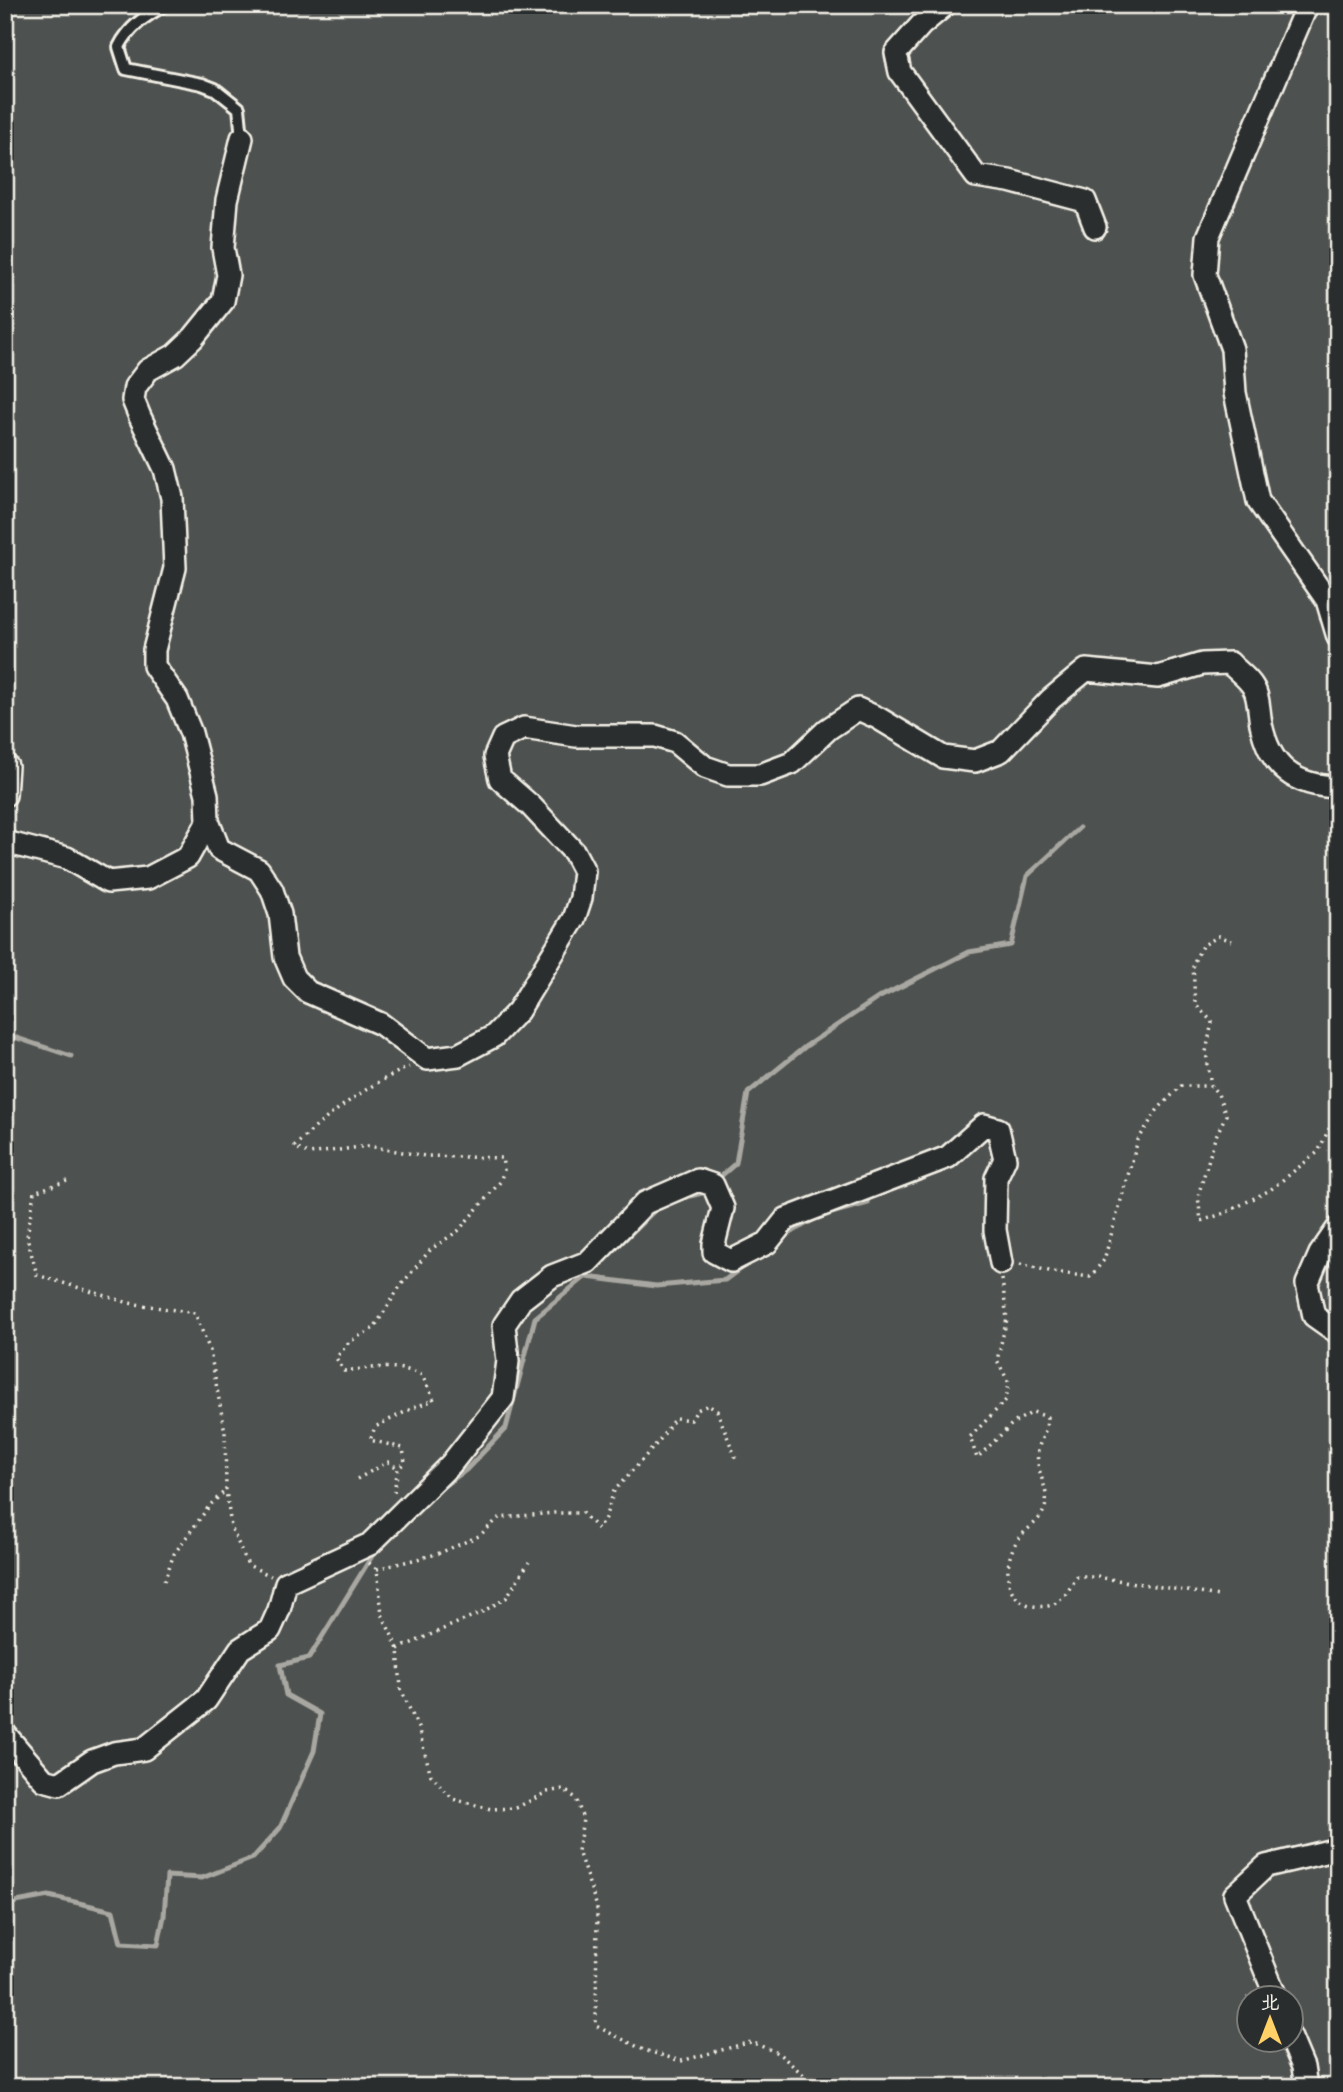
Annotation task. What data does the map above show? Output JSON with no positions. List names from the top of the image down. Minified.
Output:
{"north":"top"}
